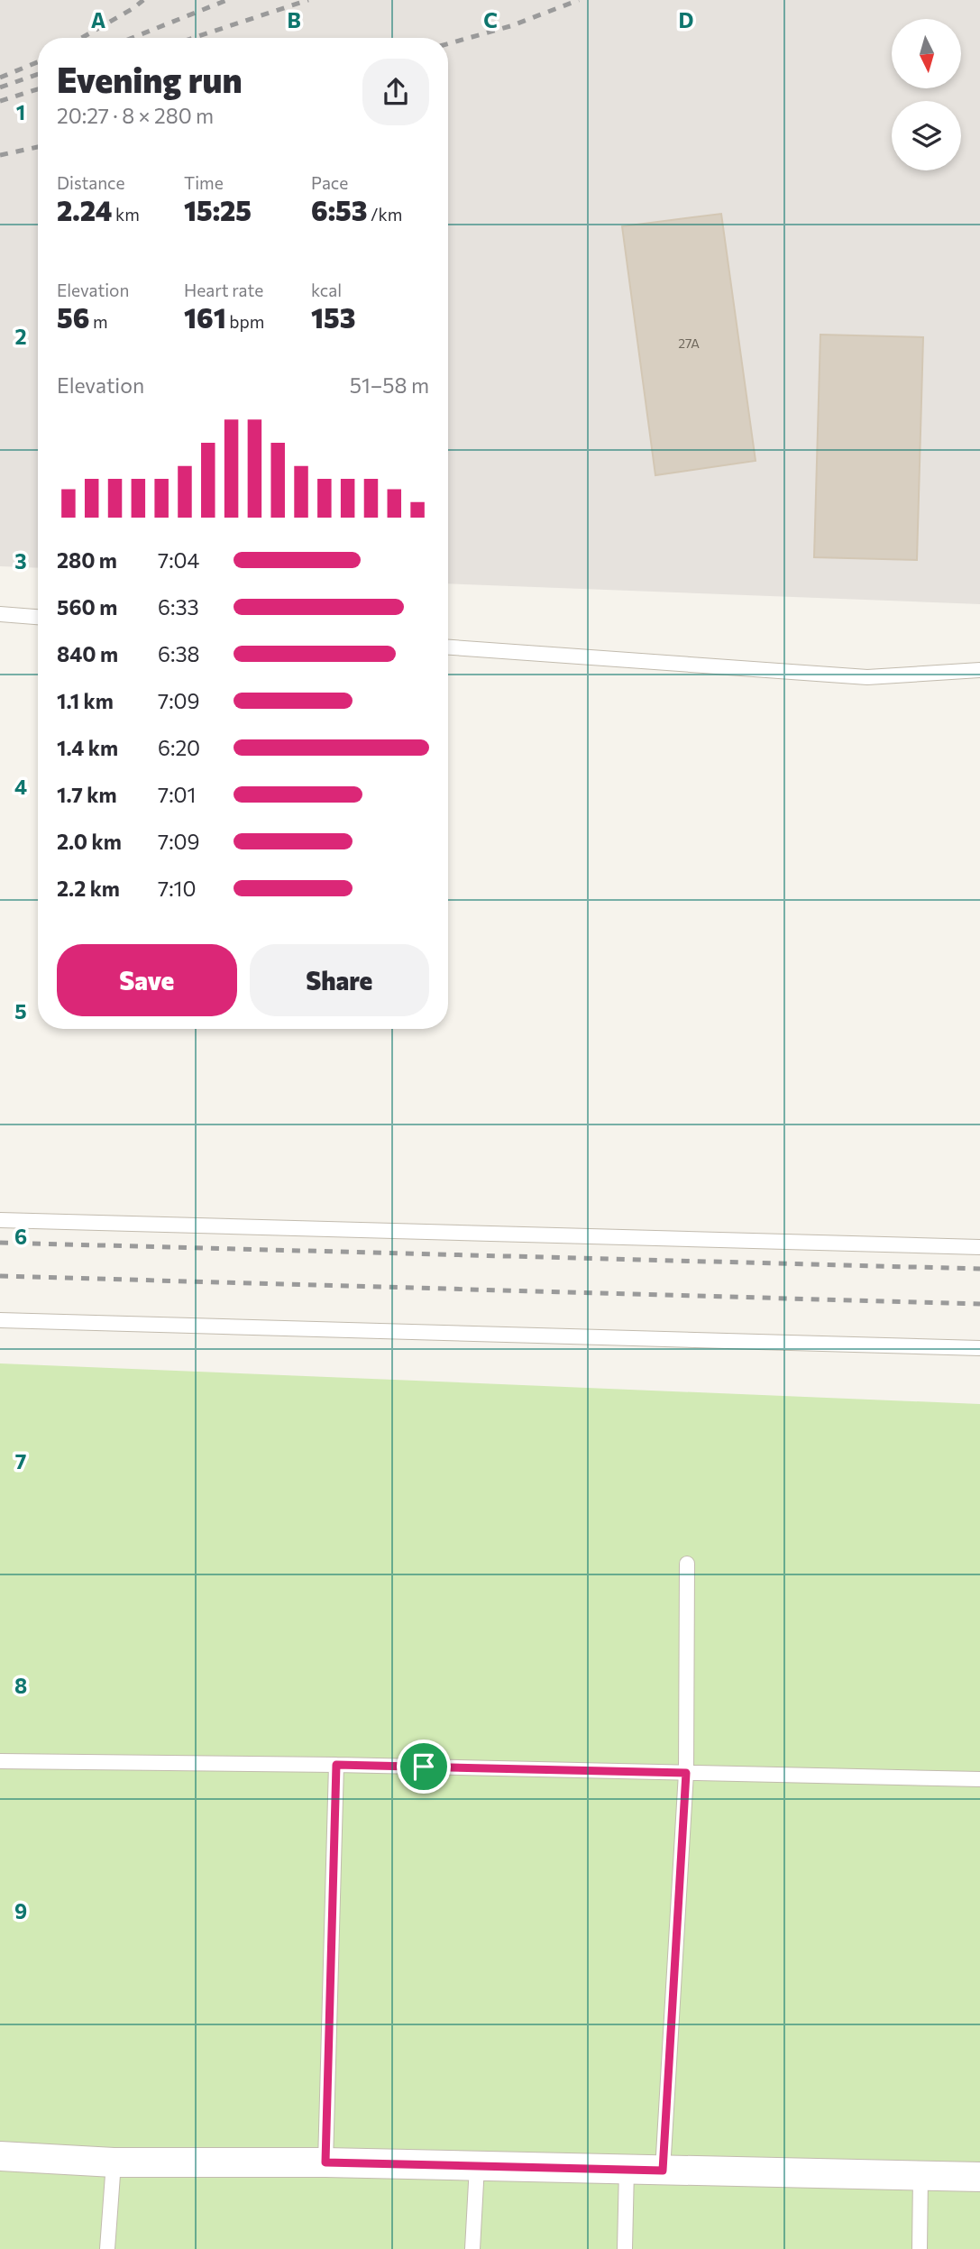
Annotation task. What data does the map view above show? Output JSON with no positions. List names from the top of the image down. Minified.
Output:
{"house_numbers":["27А"],"north":"bottom","page":{"heading":["Evening run","20:27 · 8 × 280 m"],"stats":[["Distance","2.24 km"],["Time","15:25"],["Pace","6:53 /km"],["Elevation","56 m"],["Heart rate","161 bpm"],["kcal","153"]],"chart":["Elevation","51–58 m"],"list":[{"name":"280 m","note":"7:04"},{"name":"560 m","note":"6:33"},{"name":"840 m","note":"6:38"},{"name":"1.1 km","note":"7:09"},{"name":"1.4 km","note":"6:20"},{"name":"1.7 km","note":"7:01"},{"name":"2.0 km","note":"7:09"},{"name":"2.2 km","note":"7:10"}],"buttons":["Save","Share"]},"grid":{"columns":["A","B","C","D"],"rows":["1","2","3","4","5","6","7","8","9"]}}
